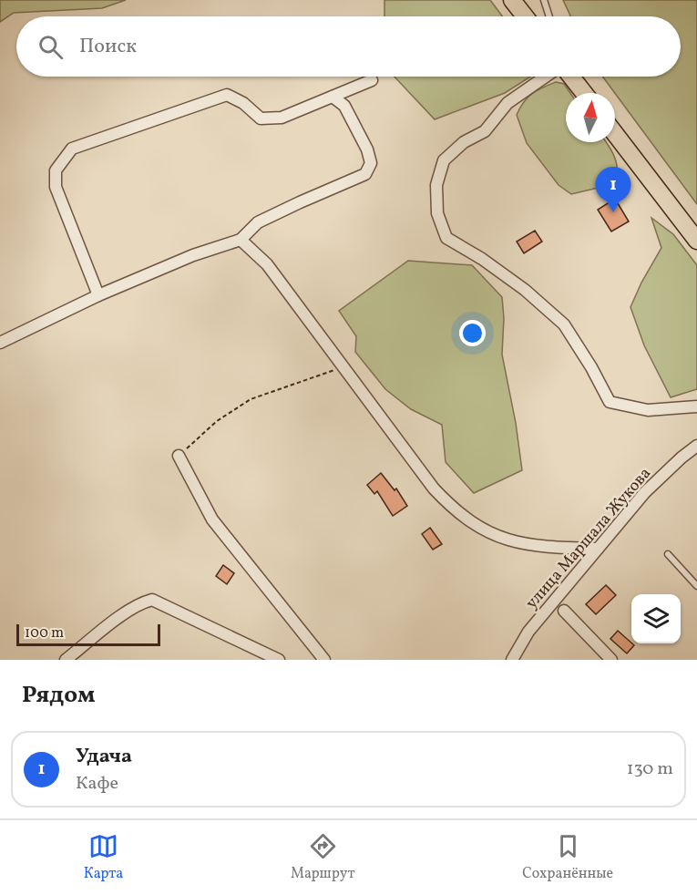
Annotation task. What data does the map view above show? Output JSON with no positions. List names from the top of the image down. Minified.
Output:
{"streets":{"street":["улица Маршала Жукова"]},"scale_bar":"100 m","north":"top","page":{"search":"Поиск","pins":"1","scale":"100 m","heading":"Рядом","list":[{"mark":"1","name":"Удача","note":"Кафе","value":"130 m"}],"nav":["Карта","Маршрут","Сохранённые"]}}
